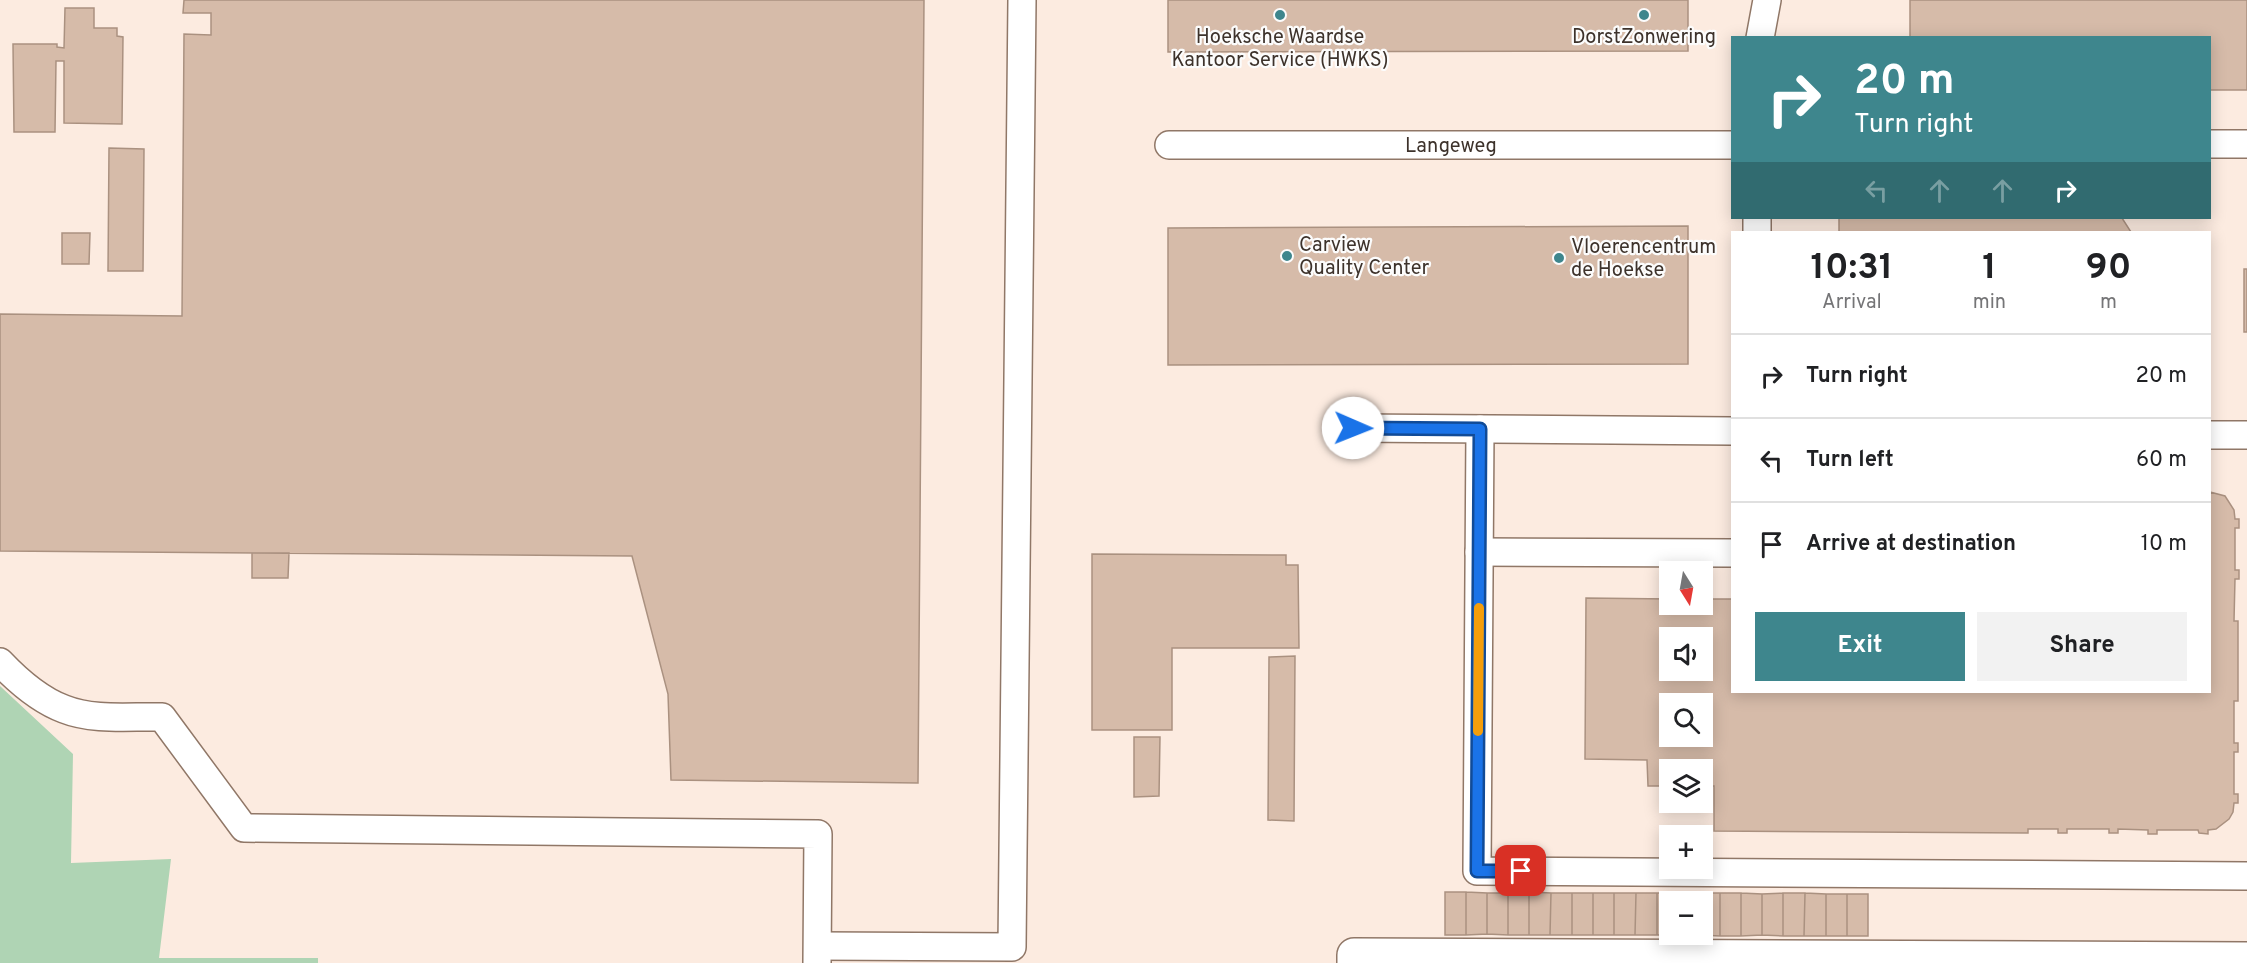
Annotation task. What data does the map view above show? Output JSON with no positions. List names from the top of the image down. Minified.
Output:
{"streets":{"lane":["Langeweg"]},"places":["Hoeksche Waardse Kantoor Service (HWKS)","DorstZonwering","Carview Quality Center","Vloerencentrum de Hoekse"],"north":"bottom","page":{"turn":["20 m","Turn right"],"eta":["10:31","Arrival","1","min","90","m"],"list":[{"name":"Turn right","value":"20 m"},{"name":"Turn left","value":"60 m"},{"name":"Arrive at destination","value":"10 m"}],"map_buttons":["+","−"],"buttons":["Exit","Share"]}}
